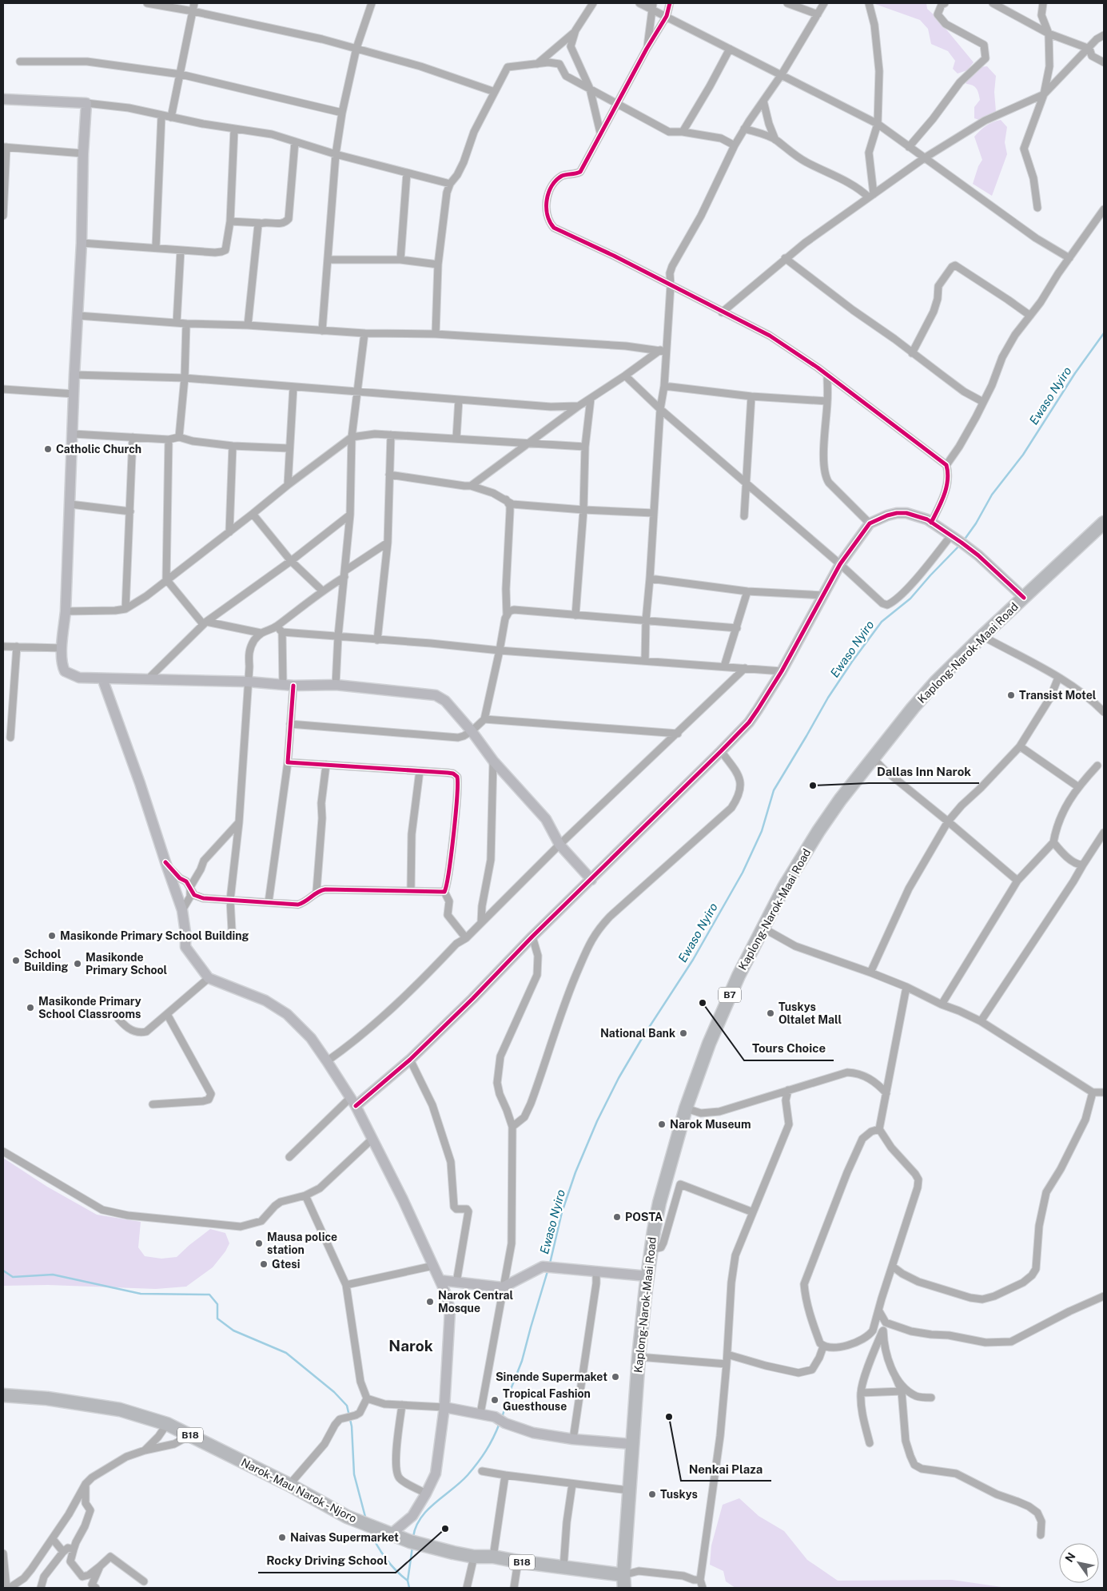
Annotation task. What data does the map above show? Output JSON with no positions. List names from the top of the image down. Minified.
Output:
{"streets":{"highway":["Kaplong-Narok-Maai Road","B7","B18","Narok- Mau Narok - Njoro"]},"crossings":[["Kaplong-Narok-Maai Road","Narok- Mau Narok - Njoro"]],"districts":["Narok"],"water":["Ewaso Nyiro"],"places":["Catholic Church","Transist Motel","Dallas Inn Narok","Masikonde Primary School Building","School Building","Masikonde Primary School","Tours Choice","Masikonde Primary School Classrooms","Tuskys Oltalet Mall","National Bank","Narok Museum","POSTA","Mausa police station","Gtesi","Narok Central Mosque","Sinende Supermaket","Tropical Fashion Guesthouse","Nenkai Plaza","Tuskys","Rocky Driving School","Naivas Supermarket"],"north":"top left"}
